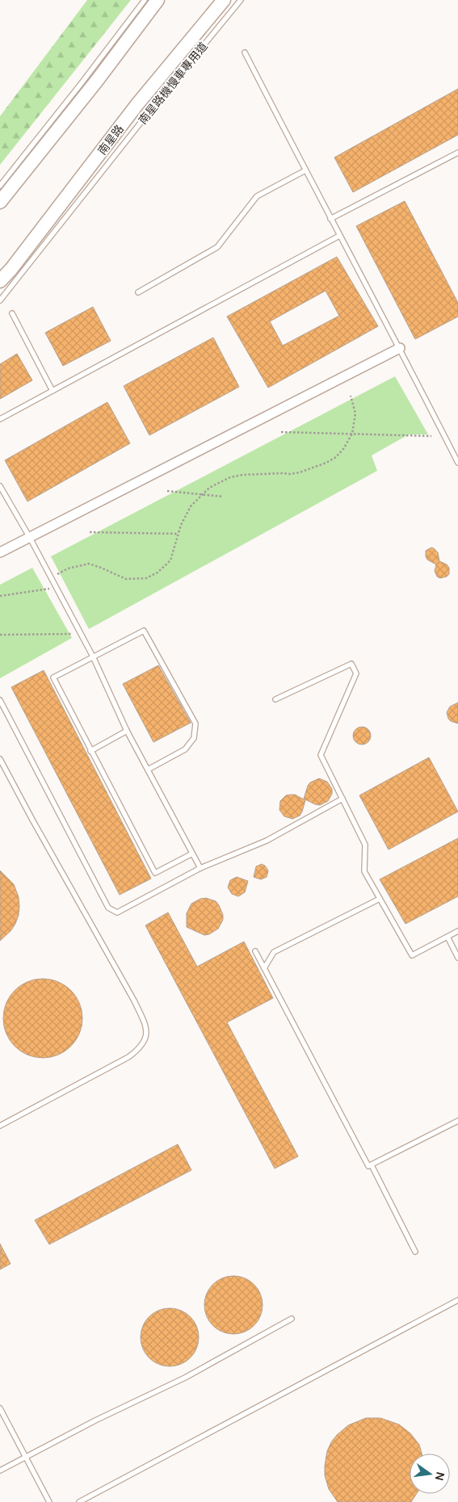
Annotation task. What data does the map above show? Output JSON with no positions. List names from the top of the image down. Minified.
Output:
{"streets":{"street":["南星路"],"lane":["南星路機慢車專用道"]},"north":"right"}
